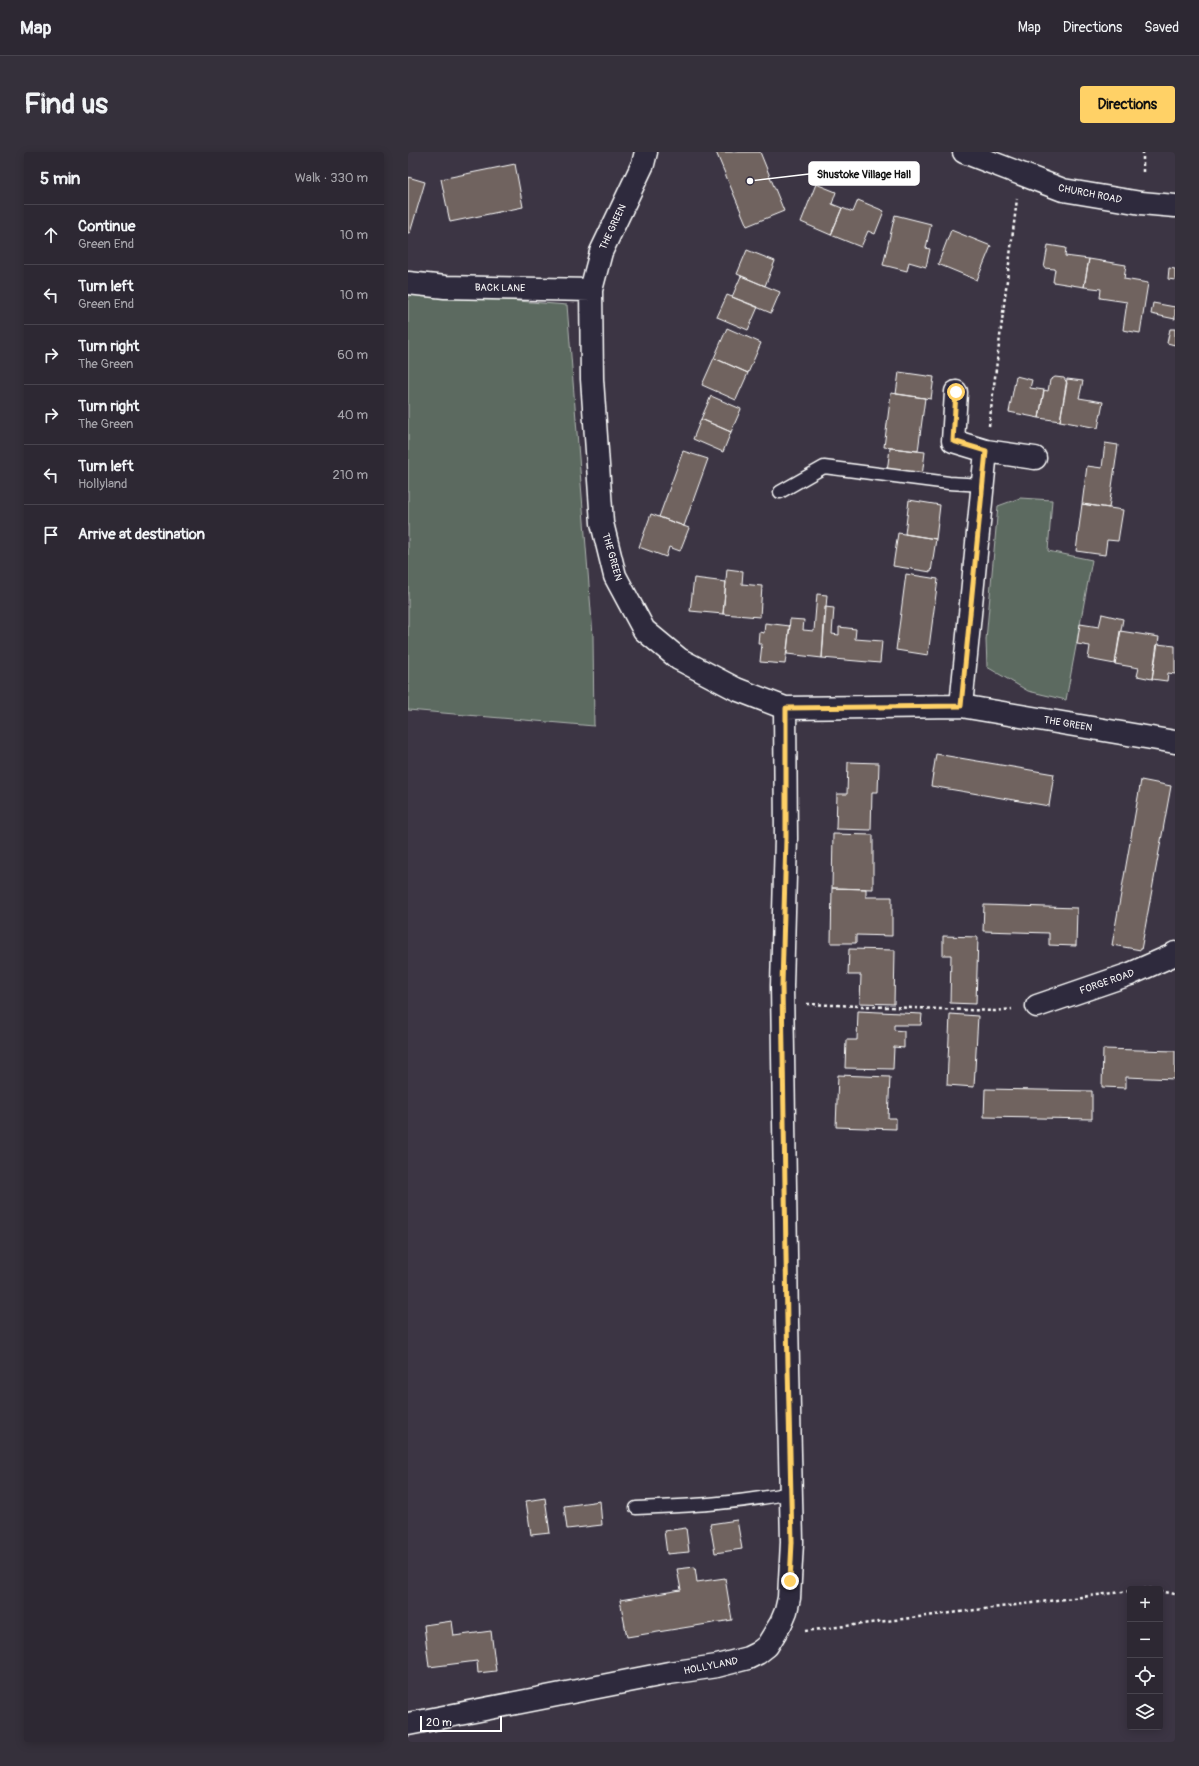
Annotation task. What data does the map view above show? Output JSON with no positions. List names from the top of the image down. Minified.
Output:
{"streets":{"street":["CHURCH ROAD","THE GREEN","BACK LANE","FORGE ROAD","HOLLYLAND"]},"crossings":[["THE GREEN","BACK LANE"],["THE GREEN","HOLLYLAND"]],"places":["Shustoke Village Hall"],"scale_bar":"20 m","page":{"header":"Map","nav":["Map","Directions","Saved"],"buttons":"Directions","title":"Find us","heading":["5 min","Walk · 330 m"],"list":[["Continue","Green End","10 m"],["Turn left","Green End","10 m"],["Turn right","The Green","60 m"],["Turn right","The Green","40 m"],["Turn left","Hollyland","210 m"],"Arrive at destination"],"map_buttons":["+","−"],"scale":"20 m"}}
